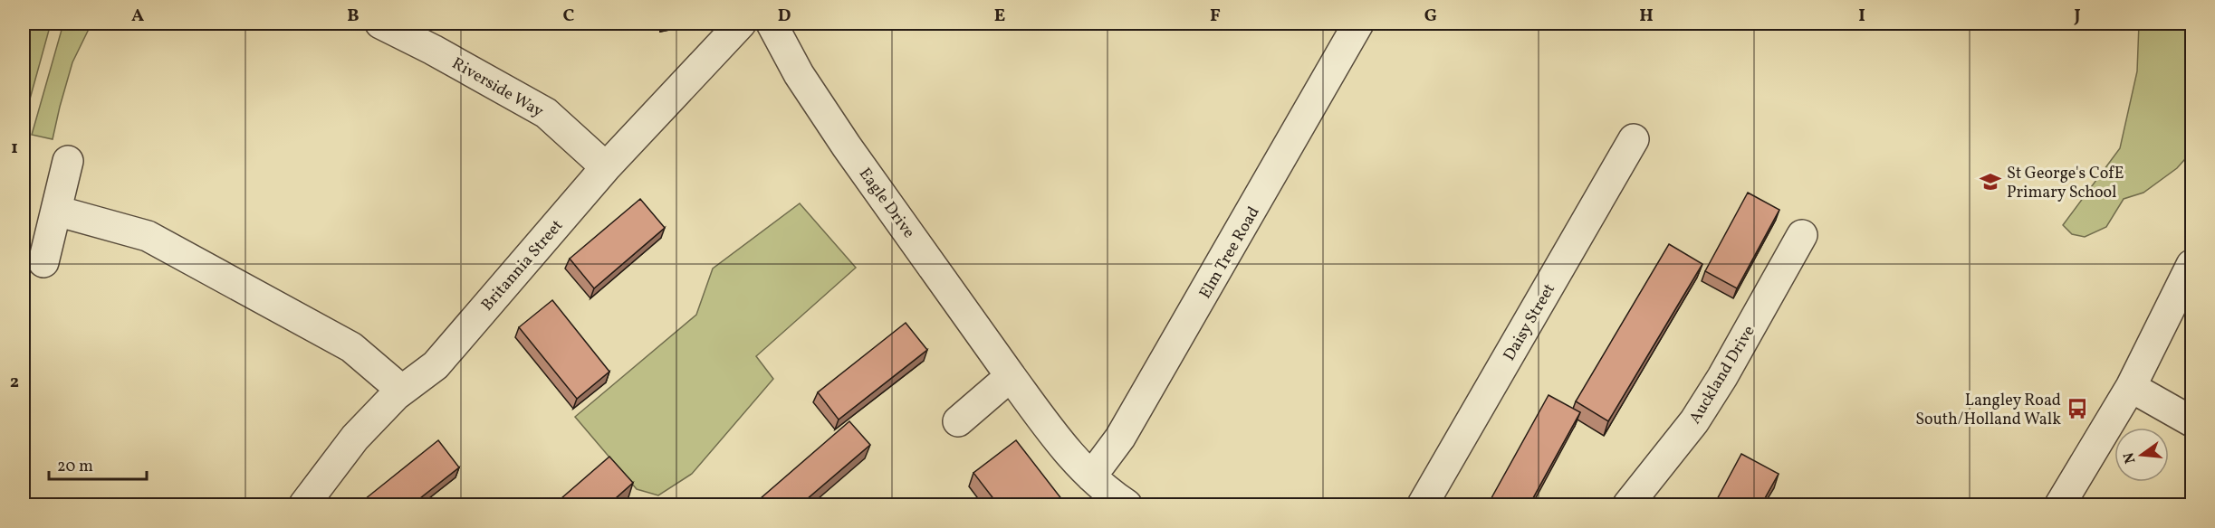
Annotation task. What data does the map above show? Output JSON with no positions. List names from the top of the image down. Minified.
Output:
{"streets":{"street":["Riverside Way","Eagle Drive","Elm Tree Road","Britannia Street","Daisy Street","Auckland Drive"]},"crossings":[["Riverside Way","Britannia Street"],["Eagle Drive","Elm Tree Road"]],"places":{"school or university":["St George's CofE Primary School"],"bus stop":["Langley Road South/Holland Walk"]},"scale_bar":"20 m","north":"left","grid":{"columns":["A","B","C","D","E","F","G","H","I","J"],"rows":["1","2"]}}
